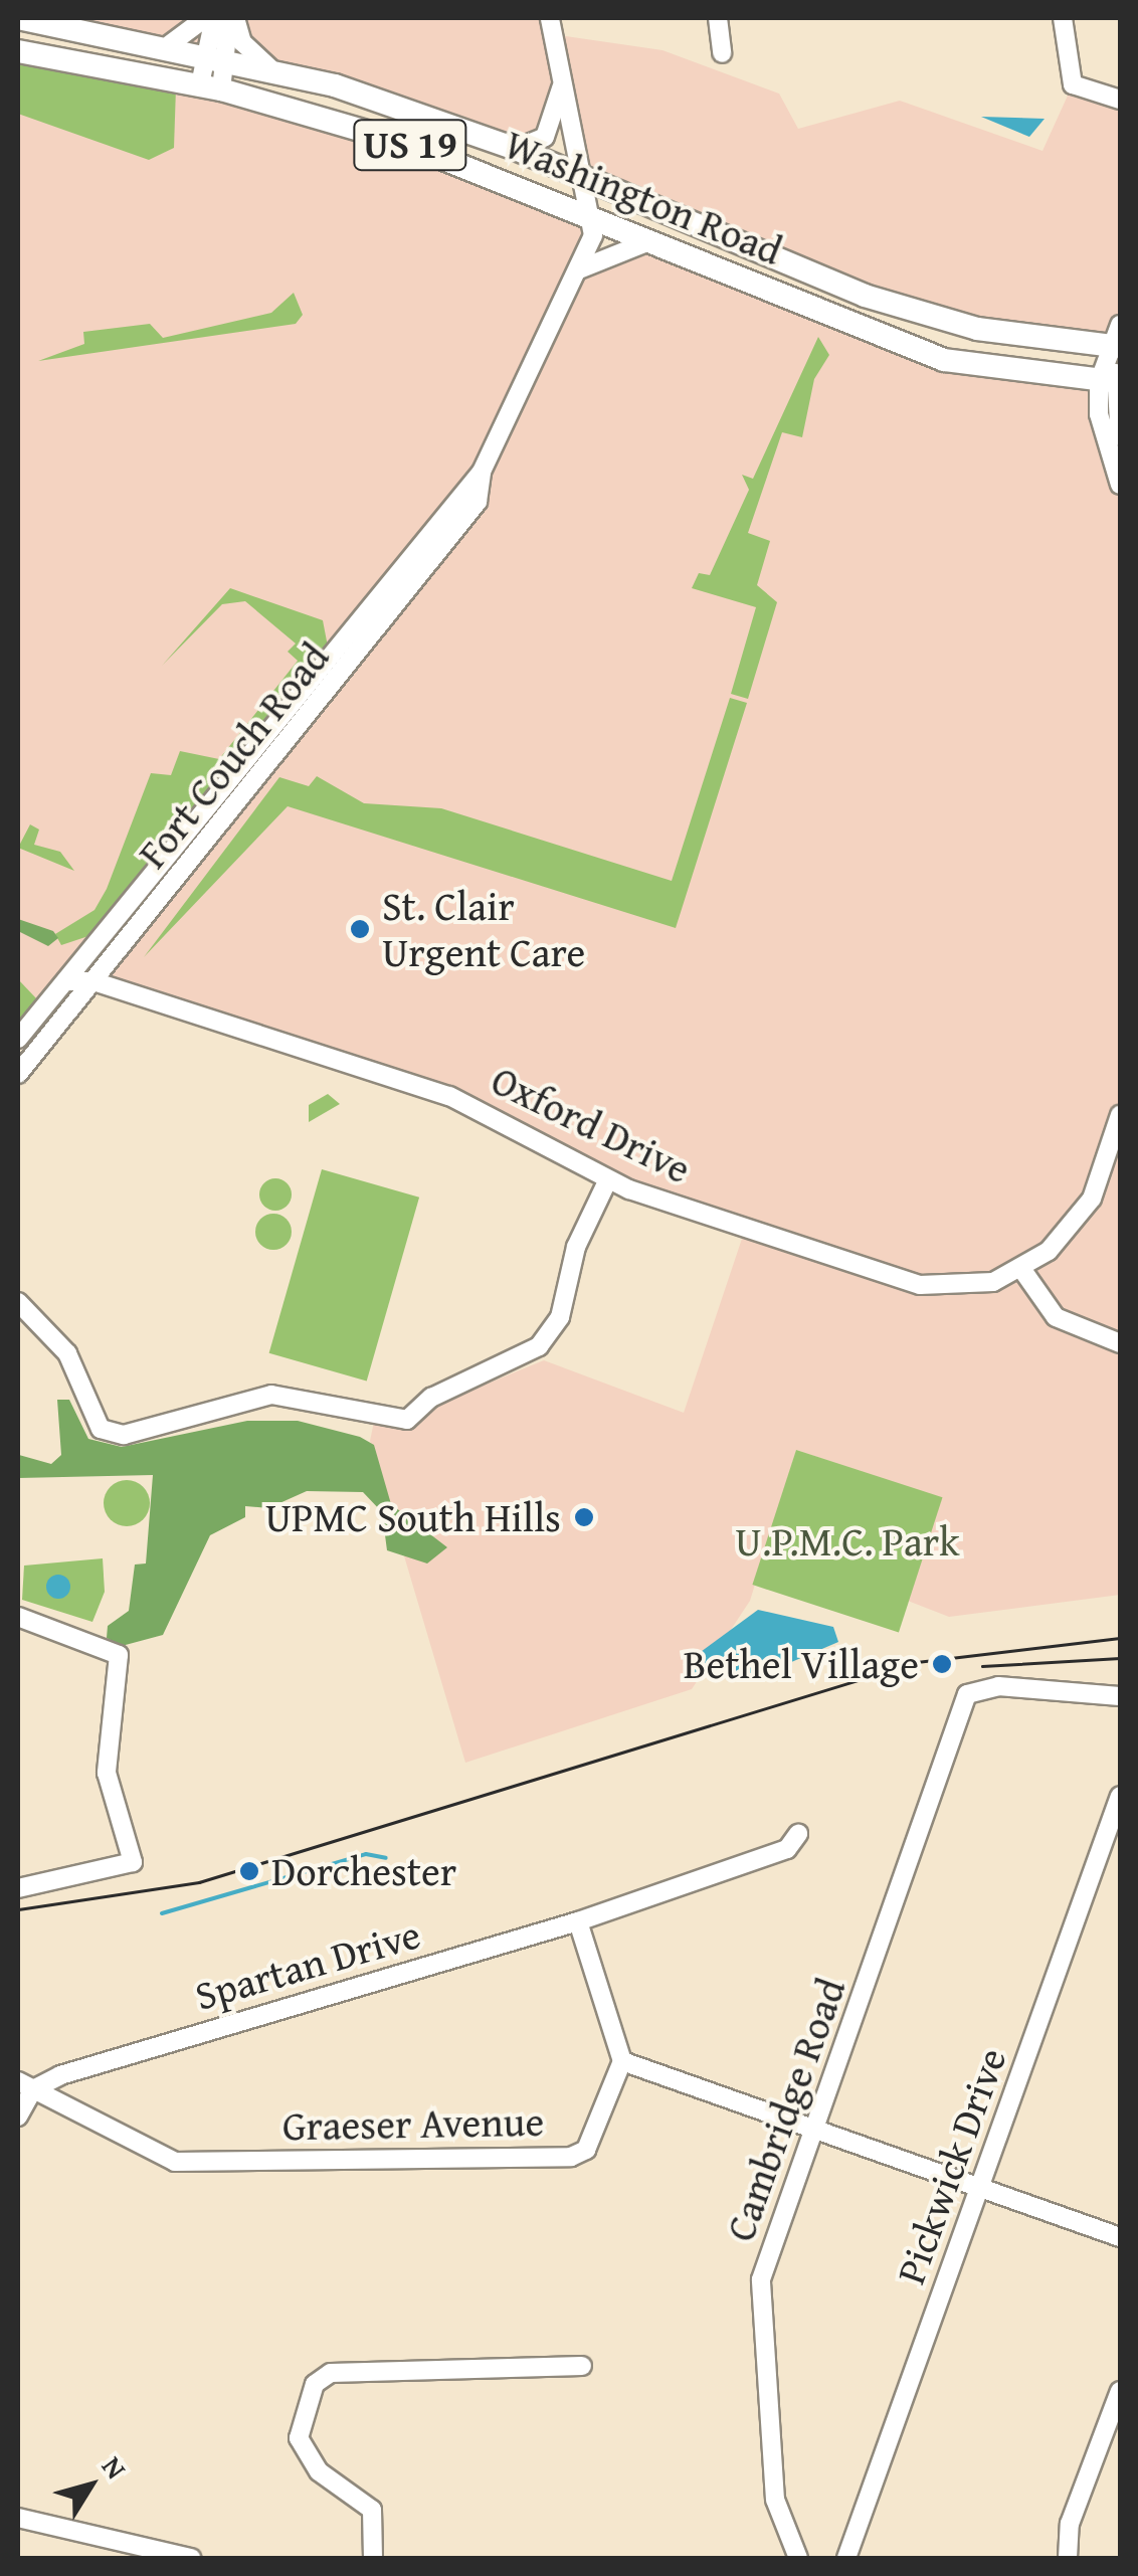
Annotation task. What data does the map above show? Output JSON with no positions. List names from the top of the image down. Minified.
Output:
{"streets":{"main road":["US 19","Washington Road"],"street":["Fort Couch Road","Oxford Drive","Spartan Drive","Cambridge Road","Graeser Avenue","Pickwick Drive"]},"crossings":[["Washington Road","Fort Couch Road"],["Fort Couch Road","Oxford Drive"],["Spartan Drive","Graeser Avenue"]],"parks":["U.P.M.C. Park"],"places":["St. Clair Urgent Care","UPMC South Hills","Bethel Village","Dorchester"],"north":"top right"}
